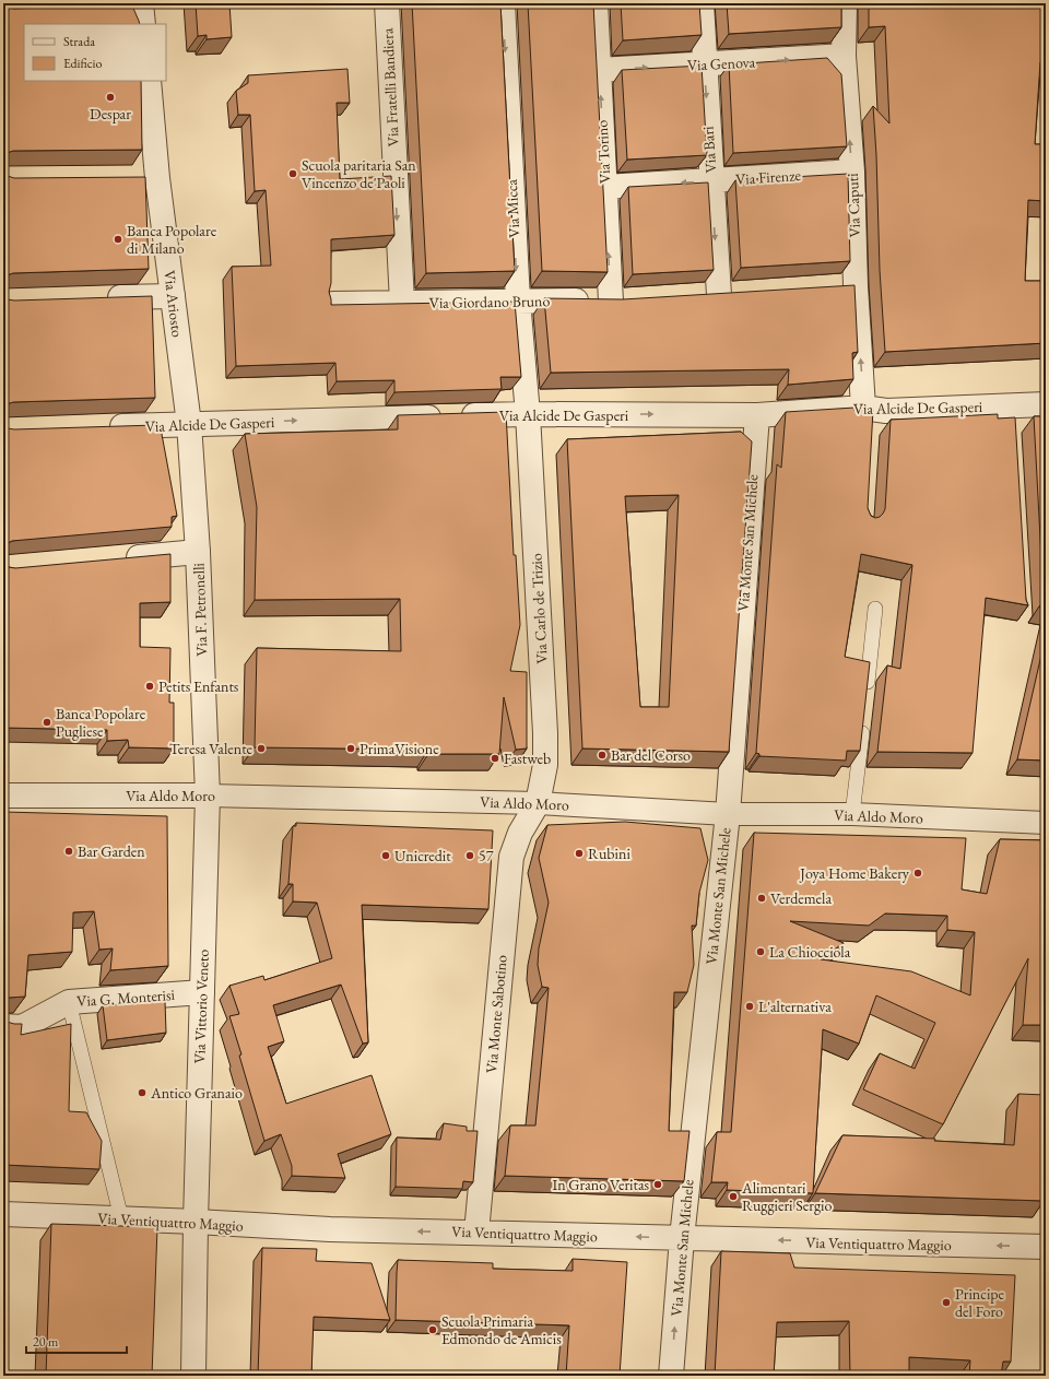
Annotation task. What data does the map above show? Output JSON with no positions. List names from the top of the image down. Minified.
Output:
{"streets":{"street":["Via Genova","Via Fratelli Bandiera","Via Bari","Via Torino","Via Firenze","Via Caputi","Via Micca","Via Giordano Bruno","Via Ariosto","Via Alcide De Gasperi","Via Monte San Michele","Via Carlo de Trizio","Via F. Petronelli","Via Aldo Moro","Via G. Monterisi","Via Vittorio Veneto","Via Monte Sabotino","Via Ventiquattro Maggio"]},"crossings":[["Via Genova","Via Bari"],["Via Genova","Via Torino"],["Via Genova","Via Caputi"],["Via Fratelli Bandiera","Via Giordano Bruno"],["Via Bari","Via Firenze"],["Via Torino","Via Firenze"],["Via Torino","Via Giordano Bruno"],["Via Firenze","Via Caputi"],["Via Caputi","Via Alcide De Gasperi"],["Via Micca","Via Giordano Bruno"],["Via Micca","Via Alcide De Gasperi"],["Via Micca","Via Carlo de Trizio"],["Via Ariosto","Via Alcide De Gasperi"],["Via Ariosto","Via F. Petronelli"],["Via Alcide De Gasperi","Via Monte San Michele"],["Via Alcide De Gasperi","Via Carlo de Trizio"],["Via Alcide De Gasperi","Via F. Petronelli"],["Via Monte San Michele","Via Aldo Moro"],["Via Monte San Michele","Via Ventiquattro Maggio"],["Via Carlo de Trizio","Via Aldo Moro"],["Via Carlo de Trizio","Via Monte Sabotino"],["Via F. Petronelli","Via Aldo Moro"],["Via F. Petronelli","Via Vittorio Veneto"],["Via Aldo Moro","Via Vittorio Veneto"],["Via Aldo Moro","Via Monte Sabotino"],["Via G. Monterisi","Via Vittorio Veneto"],["Via Vittorio Veneto","Via Ventiquattro Maggio"],["Via Monte Sabotino","Via Ventiquattro Maggio"]],"one_way":["Via Genova","Via Fratelli Bandiera","Via Bari","Via Torino","Via Firenze","Via Caputi","Via Micca","Via Alcide De Gasperi","Via Ventiquattro Maggio"],"places":["Despar","Scuola paritaria San Vincenzo de'Paoli","Banca Popolare di Milano","Petits Enfants","Banca Popolare Pugliese","Teresa Valente","PrimaVisione","Bar del Corso","Fastweb","Bar Garden","Rubini","Unicredit","57","Joya Home Bakery","Verdemela","La Chiocciola","L'alternativa","Antico Granaio","In Grano Veritas","Alimentari Ruggieri Sergio","Principe del Foro","Scuola Primaria Edmondo de Amicis"],"legend":["Strada","Edificio"],"scale_bar":"20 m"}
